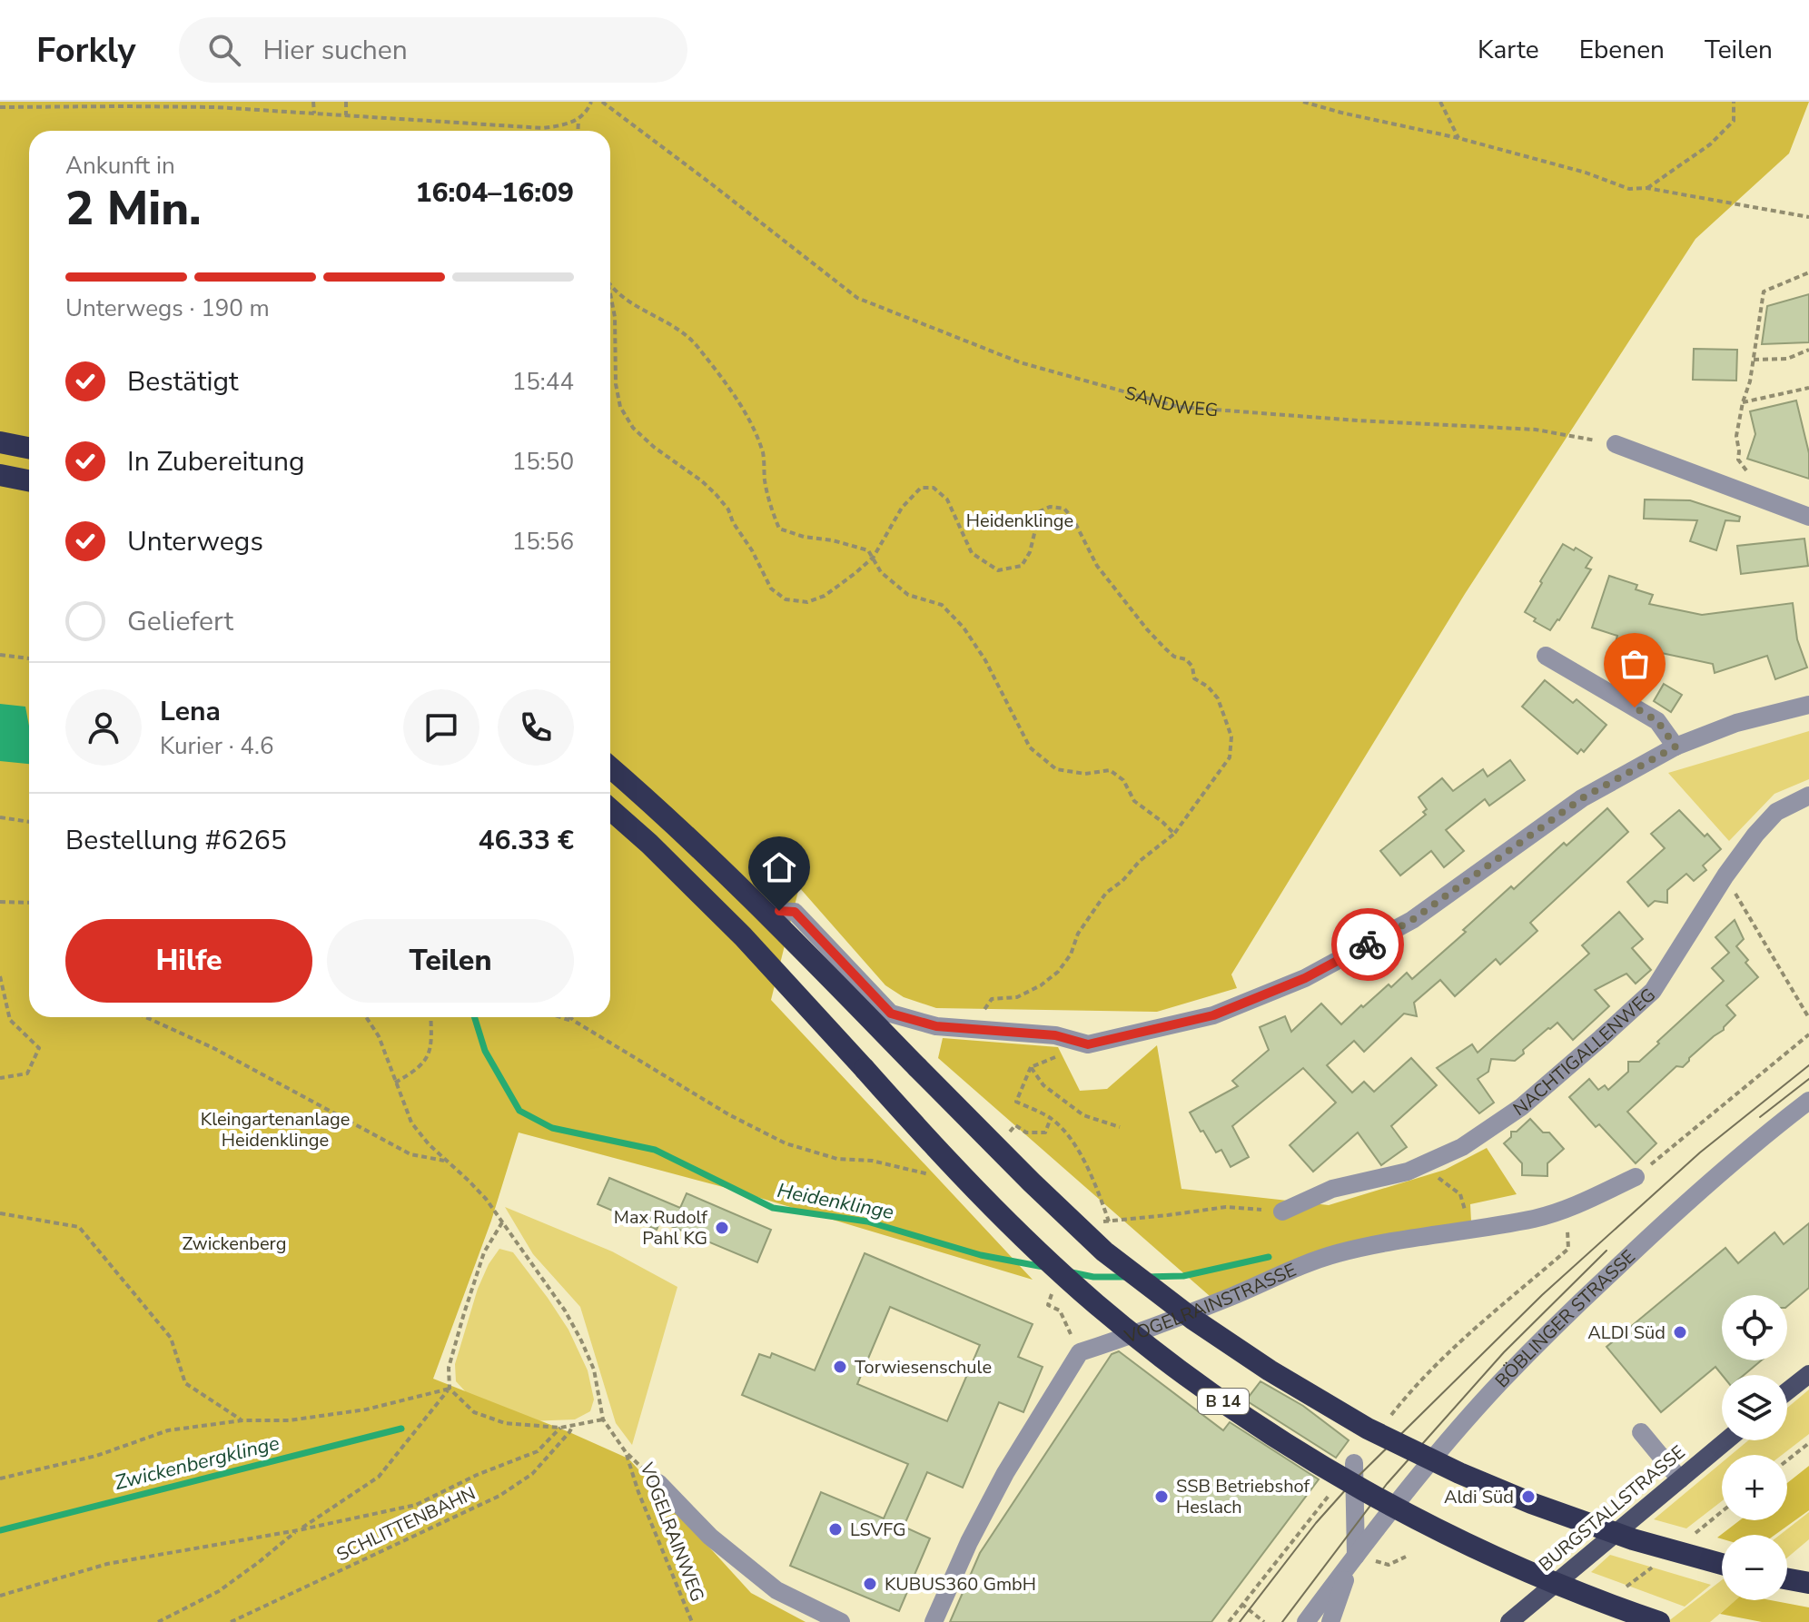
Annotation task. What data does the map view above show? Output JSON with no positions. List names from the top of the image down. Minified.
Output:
{"streets":{"highway":["B 14"],"main road":["BURGSTALLSTRASSE"],"street":["NACHTIGALLENWEG","VOGELRAINSTRASSE","BÖBLINGER STRASSE"],"path":["SANDWEG","SCHLITTENBAHN","VOGELRAINWEG"]},"water":["Heidenklinge","Zwickenbergklinge"],"parks":["Heidenklinge","Kleingartenanlage Heidenklinge","Zwickenberg"],"places":["Max Rudolf Pahl KG","ALDI Süd","Torwiesenschule","SSB Betriebshof Heslach","Aldi Süd","LSVFG","KUBUS360 GmbH"],"page":{"header":"Forkly","search":"Hier suchen","nav":["Karte","Ebenen","Teilen"],"heading":["2 Min.","Ankunft in","16:04–16:09"],"panel":["Lena","Kurier · 4.6","Bestellung #6265","46.33 €"],"bar":"Unterwegs · 190 m","list":[["Bestätigt","15:44"],["In Zubereitung","15:50"],["Unterwegs","15:56"],"Geliefert"],"buttons":["Hilfe","Teilen"],"map_buttons":["+","−"]}}
